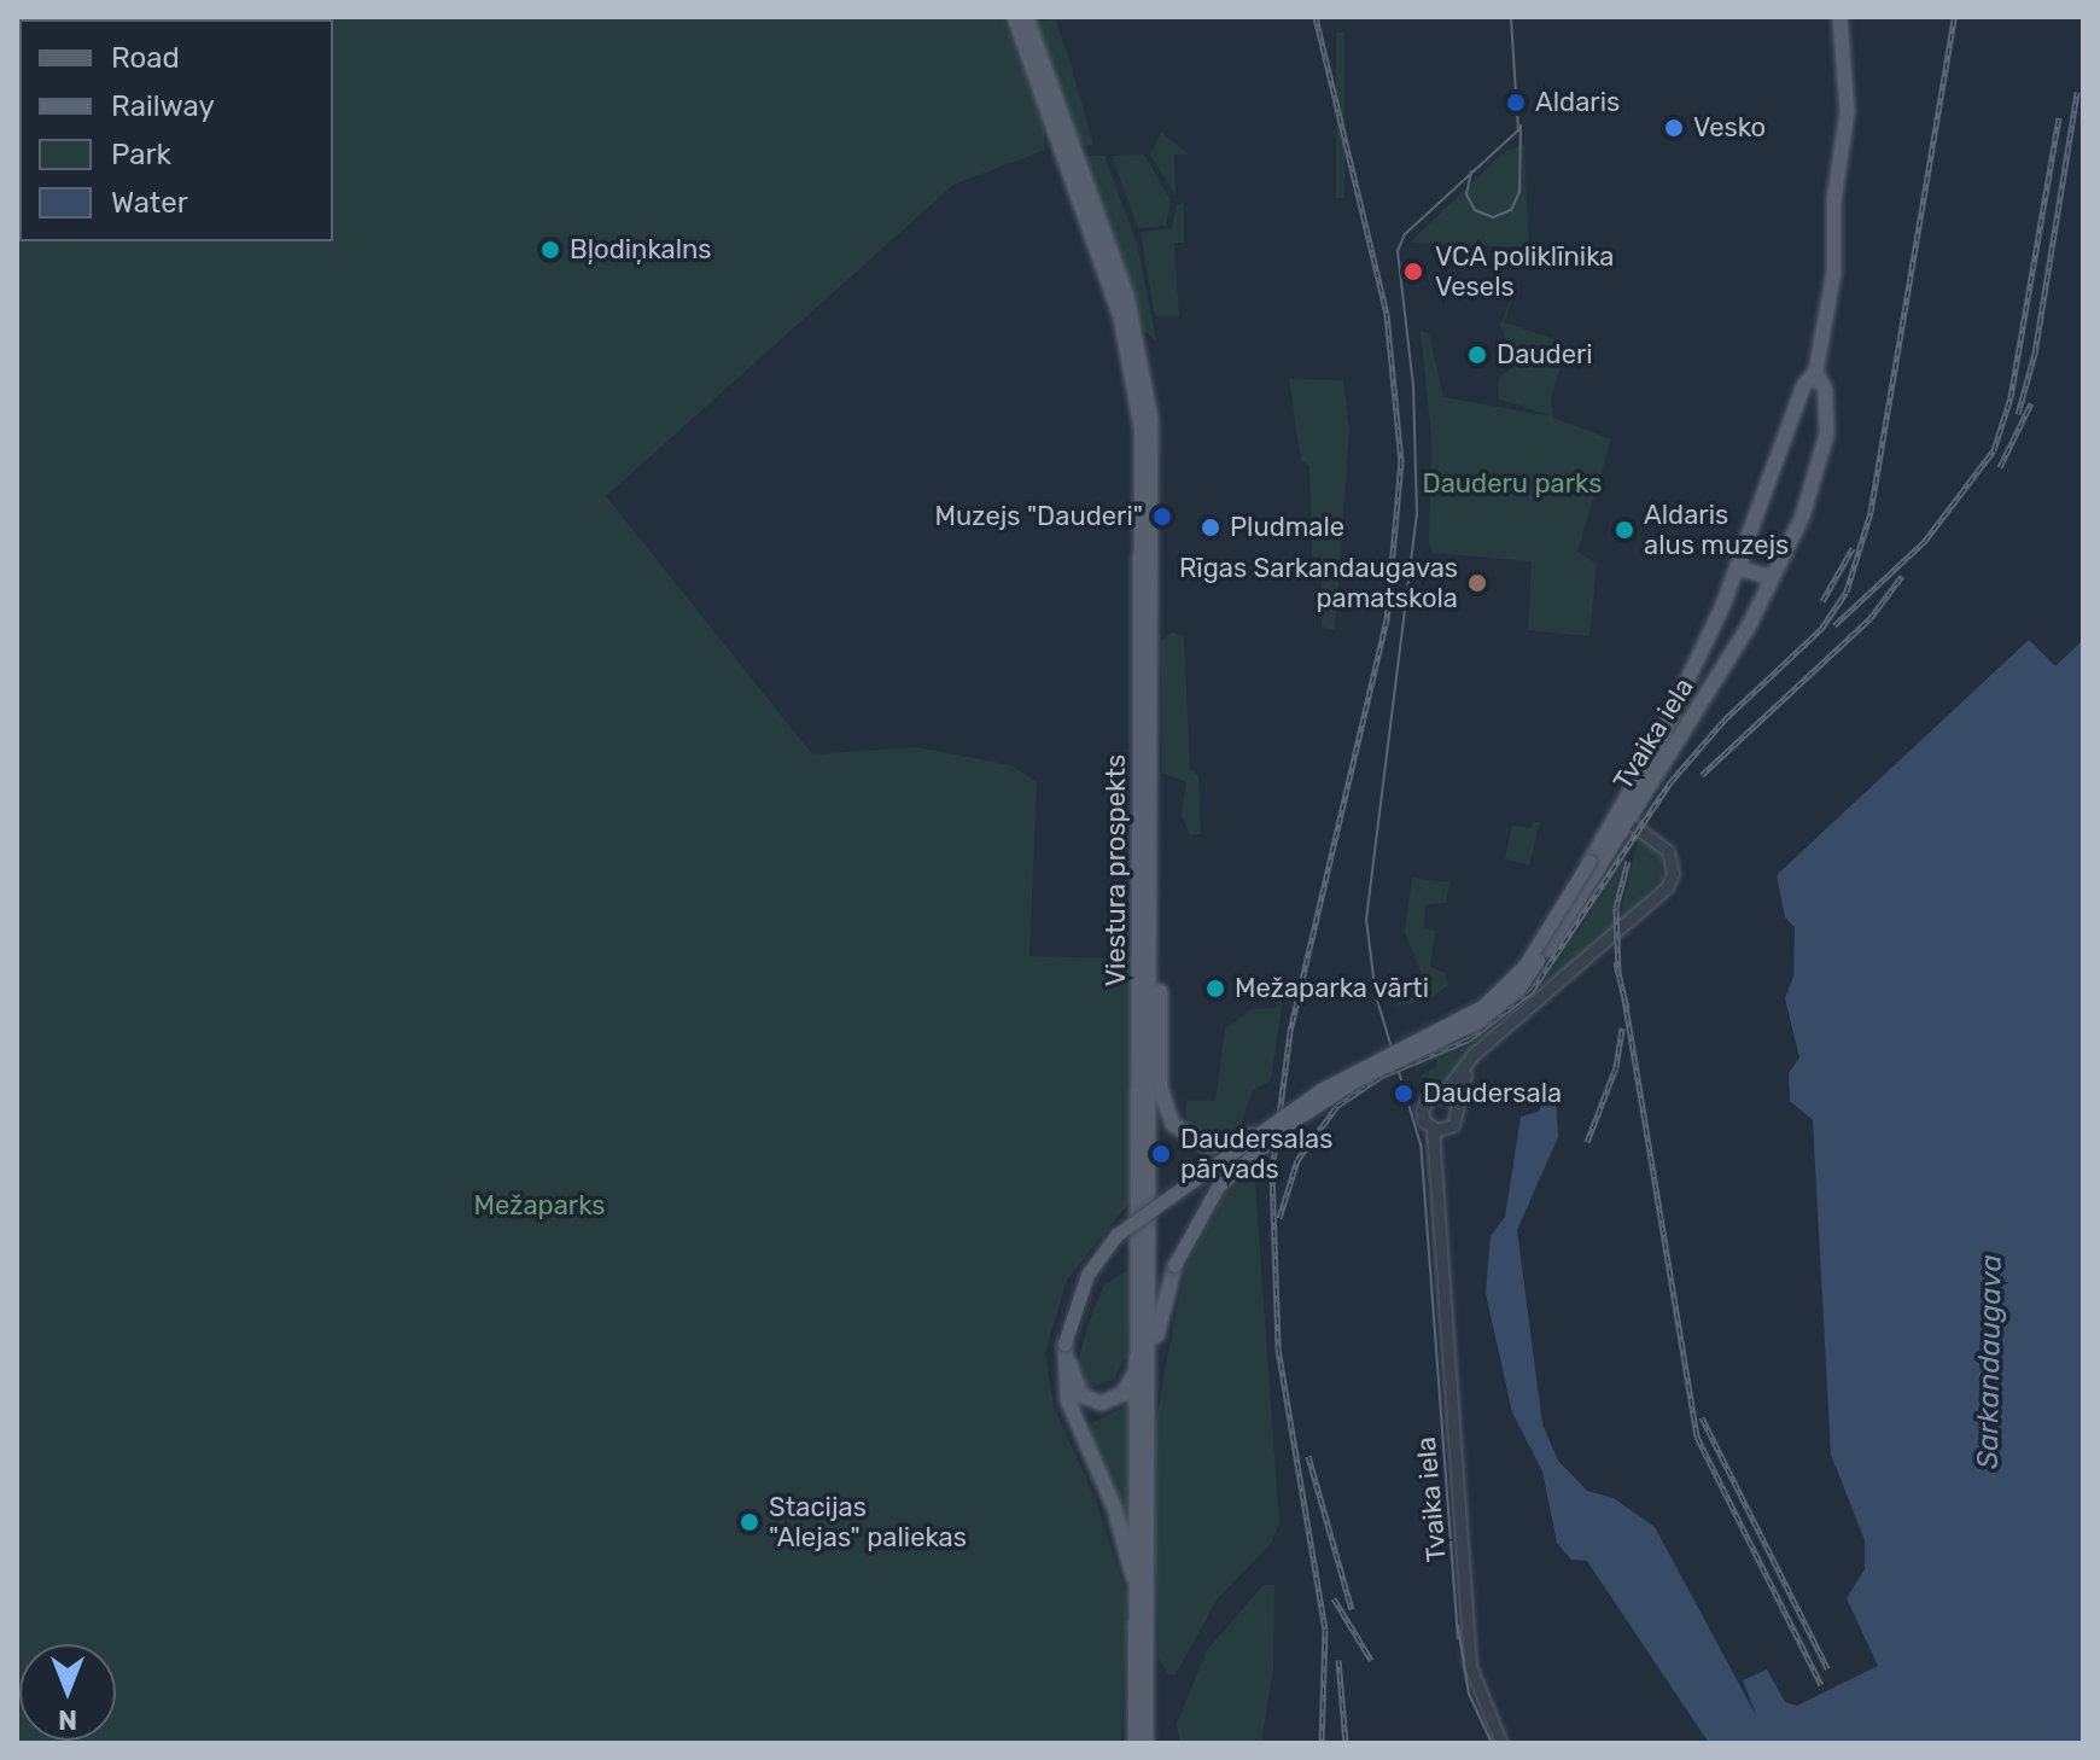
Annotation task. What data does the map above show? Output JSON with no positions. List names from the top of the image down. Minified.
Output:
{"streets":{"main road":["Tvaika iela","Viestura prospekts"]},"water":["Sarkandaugava"],"parks":["Dauderu parks","Mežaparks"],"places":["Aldaris","Vesko","Bļodiņkalns","VCA poliklīnika Vesels","Dauderi","Muzejs \"Dauderi\"","Pludmale","Aldaris alus muzejs","Rīgas Sarkandaugavas pamatskola","Mežaparka vārti","Daudersala","Daudersalas pārvads","Stacijas \"Alejas\" paliekas"],"legend":["Road","Railway","Park","Water"],"north":"bottom"}
